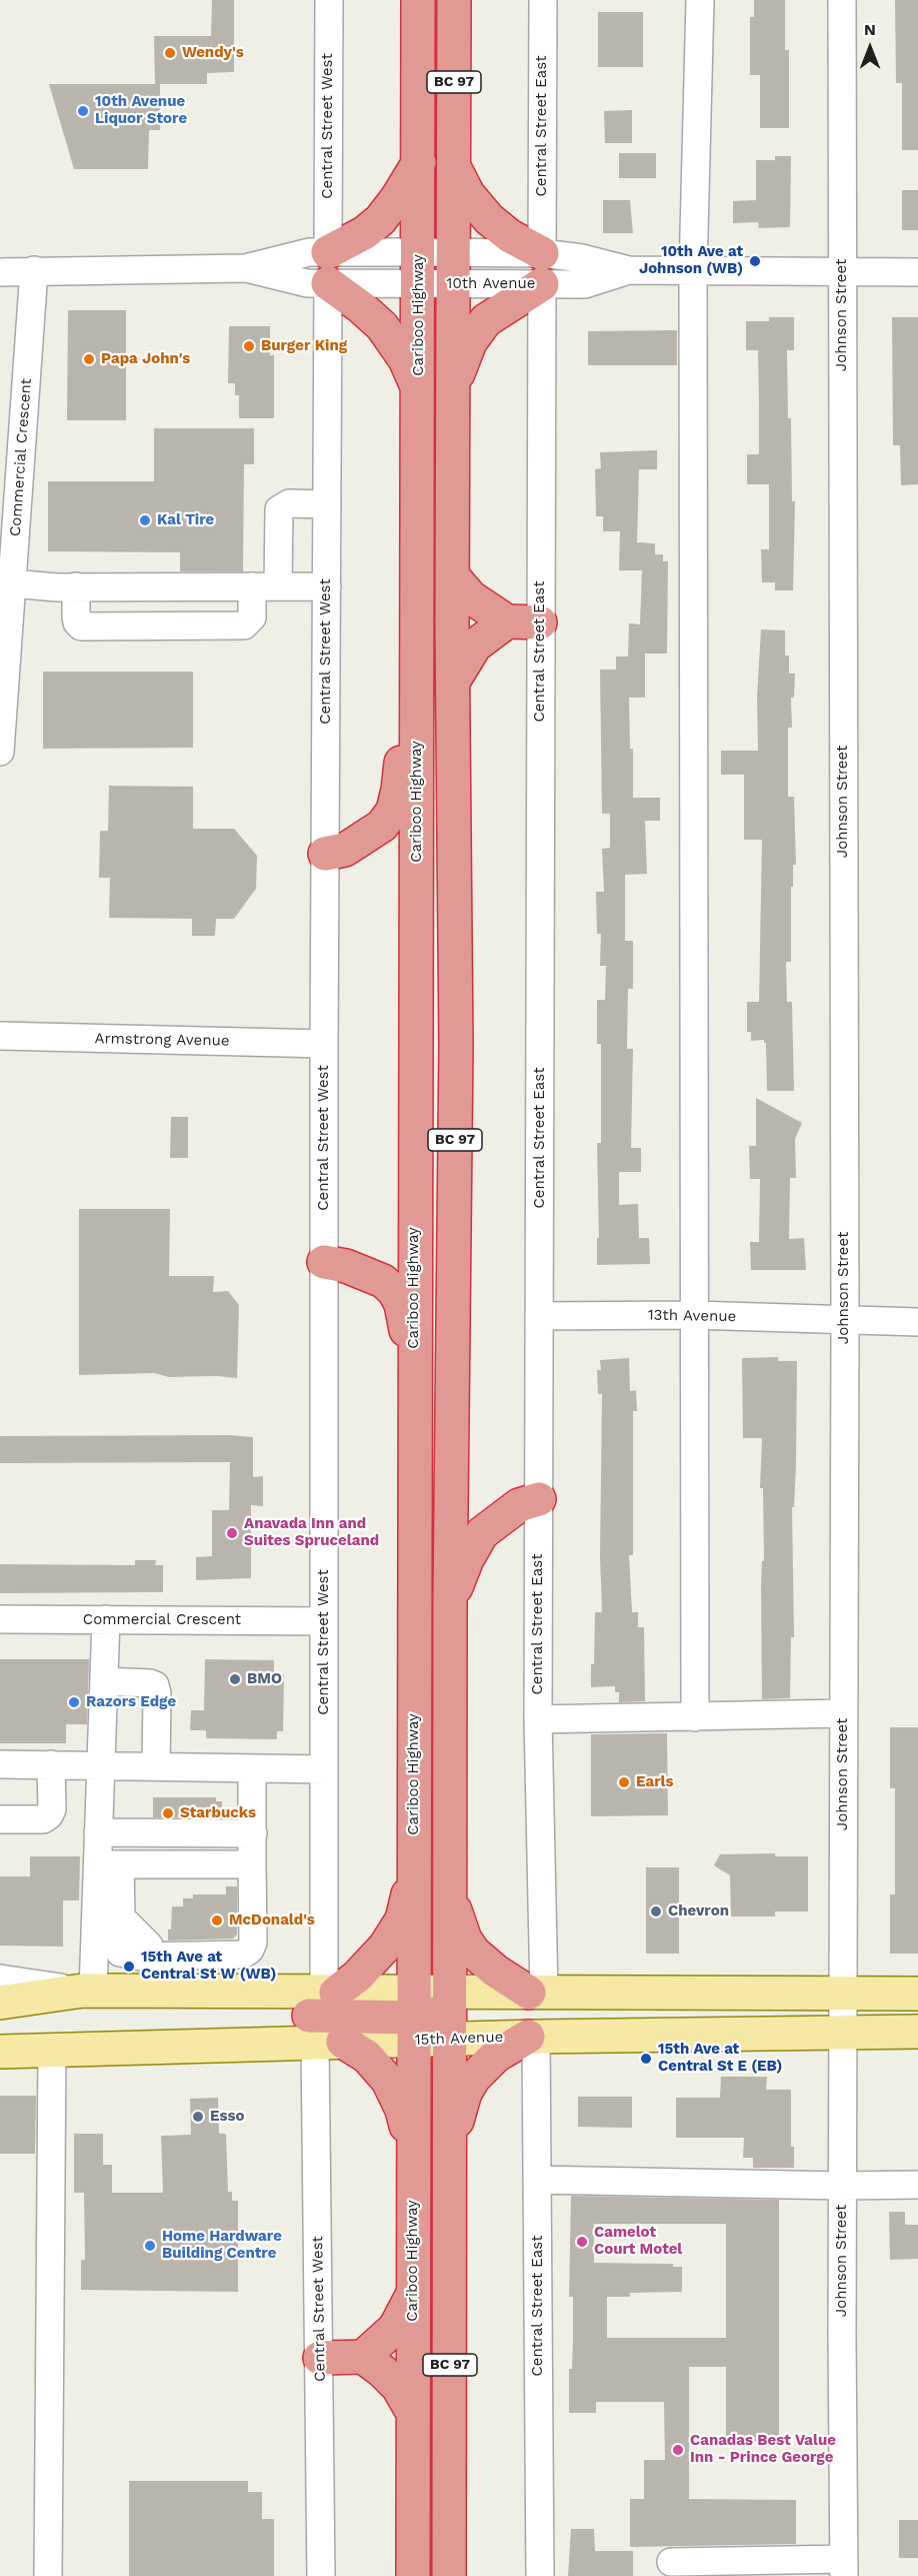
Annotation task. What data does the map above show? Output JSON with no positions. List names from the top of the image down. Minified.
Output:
{"streets":{"highway":["BC 97","Cariboo Highway"],"main road":["15th Avenue"],"street":["Central Street West","Central Street East","10th Avenue","Johnson Street","Commercial Crescent","Armstrong Avenue","13th Avenue"]},"crossings":[["BC 97","10th Avenue"],["BC 97","15th Avenue"],["Central Street West","10th Avenue"],["Central Street West","Commercial Crescent"],["Central Street West","Armstrong Avenue"],["Central Street West","15th Avenue"],["Central Street East","10th Avenue"],["Central Street East","13th Avenue"],["Central Street East","15th Avenue"],["10th Avenue","Cariboo Highway"],["10th Avenue","Johnson Street"],["10th Avenue","Commercial Crescent"],["Cariboo Highway","15th Avenue"],["Johnson Street","13th Avenue"],["Johnson Street","15th Avenue"]],"places":["Wendy's","10th Avenue Liquor Store","10th Ave at Johnson (WB)","Burger King","Papa John's","Kal Tire","Anavada Inn and Suites Spruceland","BMO","Razors Edge","Earls","Starbucks","Chevron","McDonald's","15th Ave at Central St W (WB)","15th Ave at Central St E (EB)","Esso","Camelot Court Motel","Home Hardware Building Centre","Canadas Best Value Inn - Prince George"],"north":"top"}
